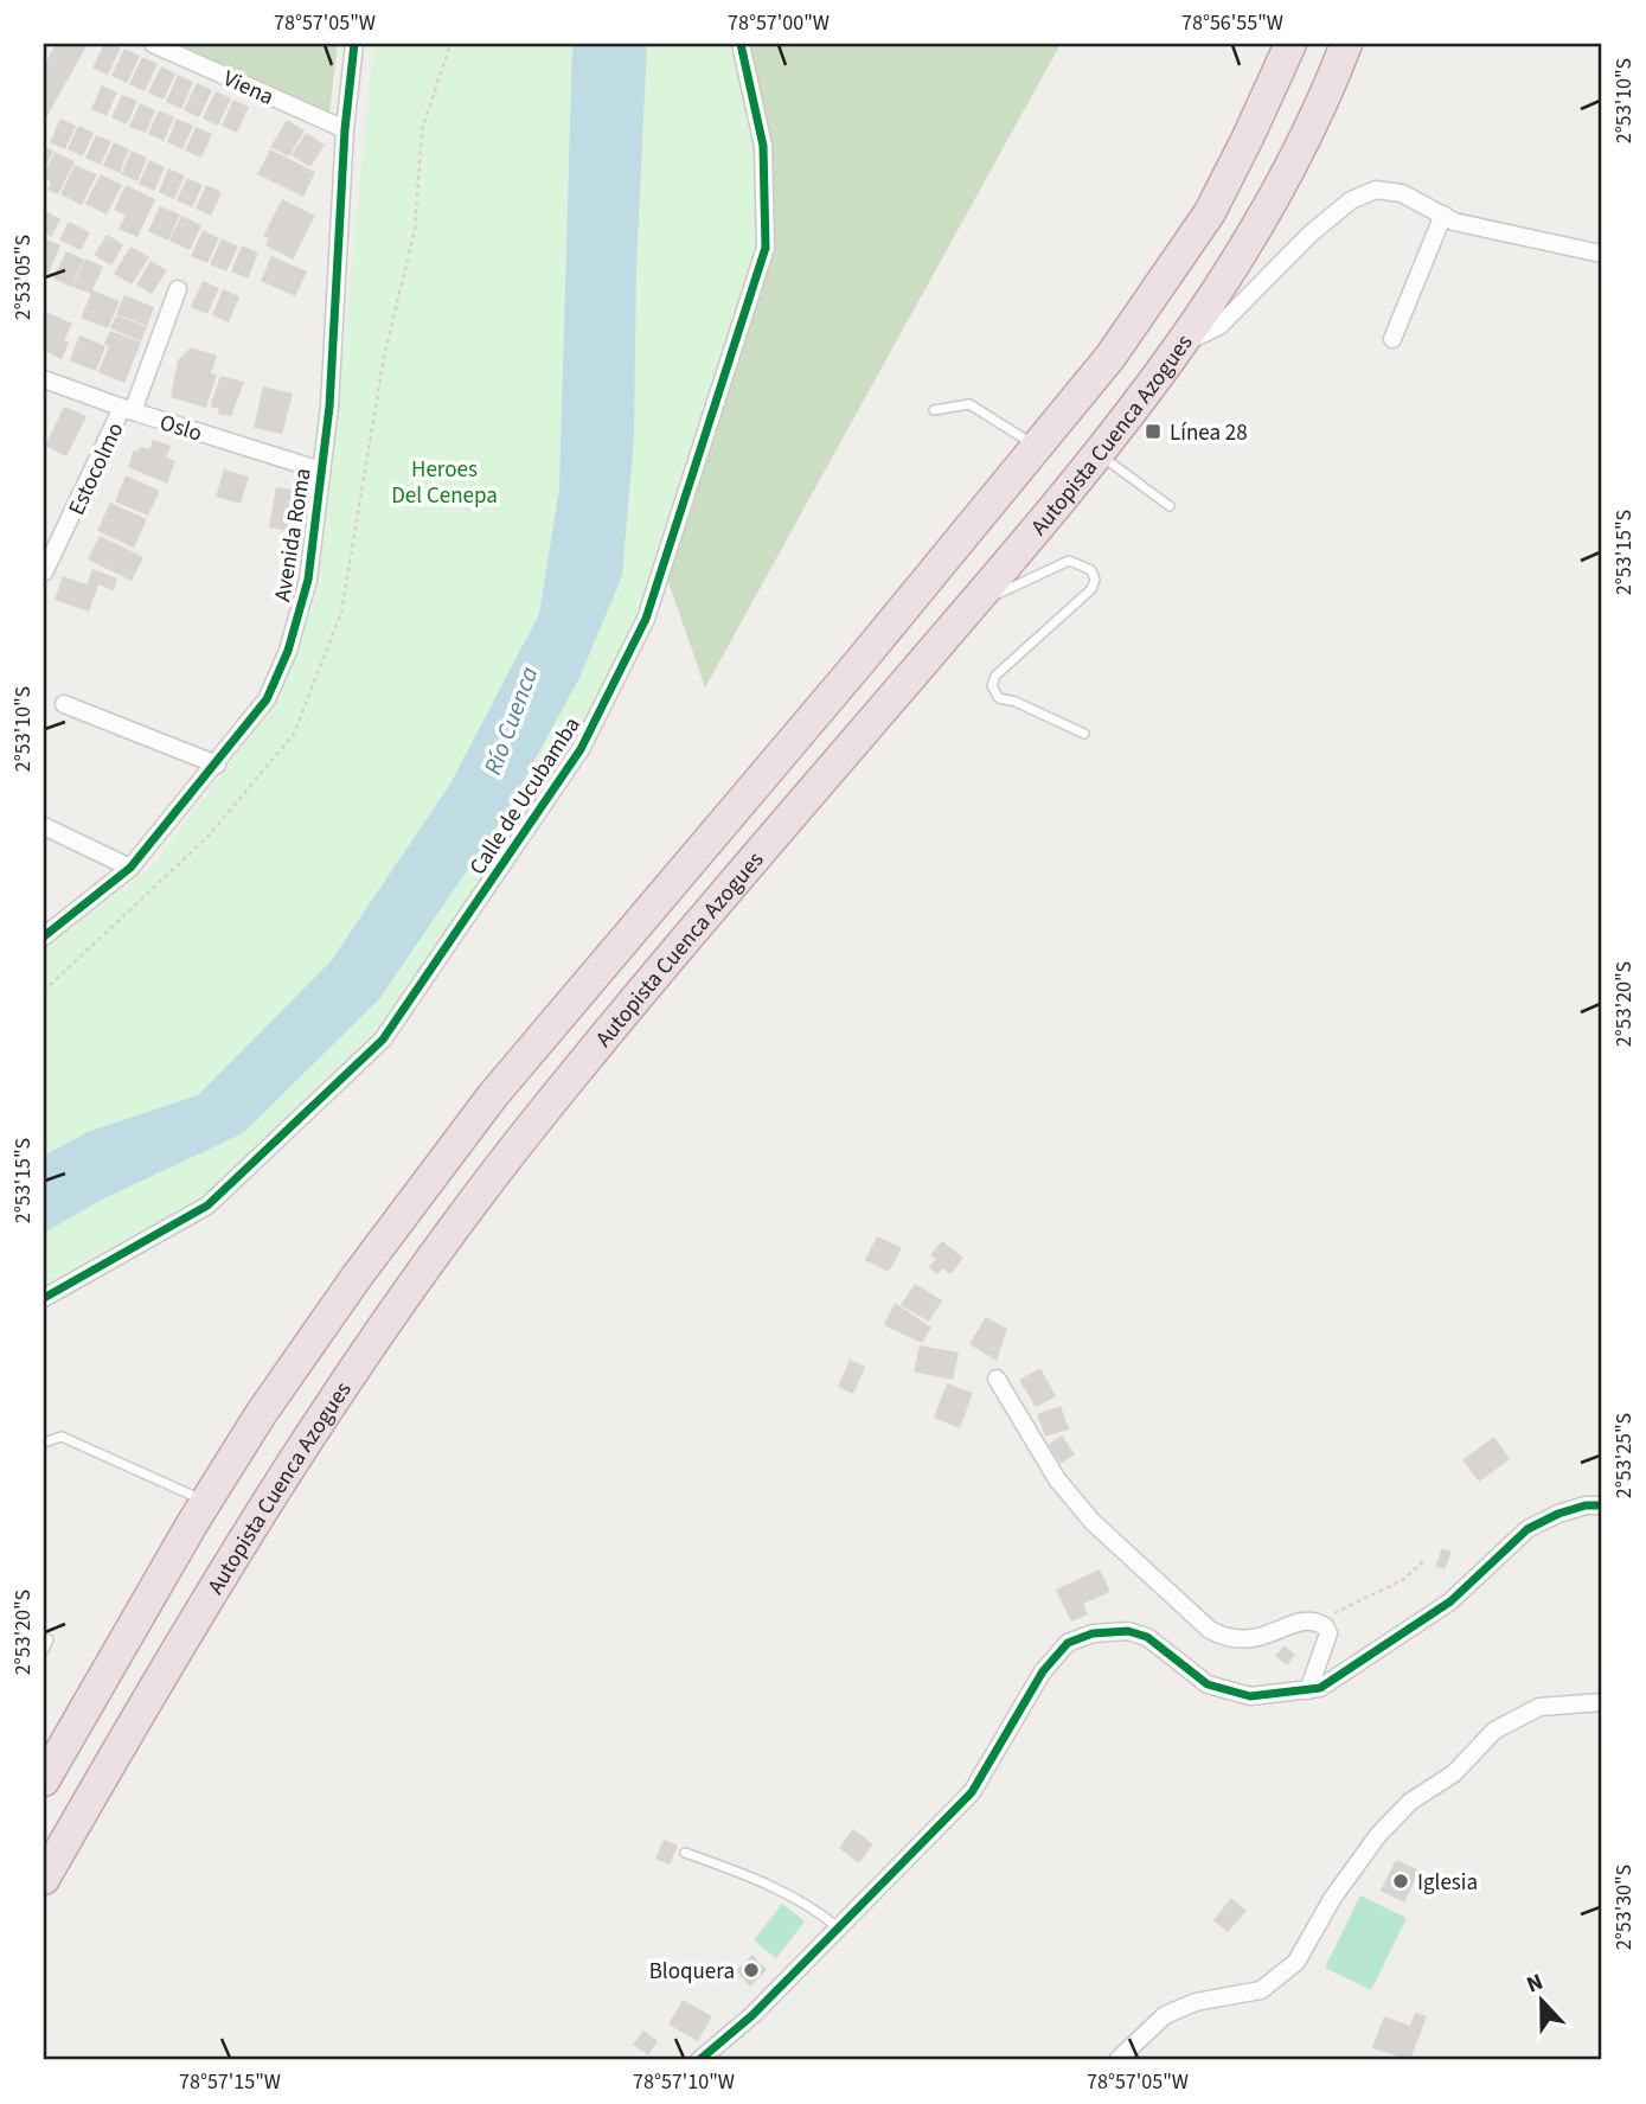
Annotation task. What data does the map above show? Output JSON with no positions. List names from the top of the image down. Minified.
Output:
{"streets":{"highway":["Autopista Cuenca Azogues"],"street":["Viena","Oslo","Estocolmo","Avenida Roma","Calle de Ucubamba"]},"crossings":[["Viena","Avenida Roma"],["Oslo","Estocolmo"],["Oslo","Avenida Roma"]],"water":["Río Cuenca"],"parks":["Heroes Del Cenepa"],"places":{"transit":["Línea 28"],"other":["Iglesia","Bloquera"]},"north":"top","coordinates":["78°57'05\"W","78°57'00\"W","78°56'55\"W","2°53'10\"S","2°53'05\"S","2°53'15\"S","2°53'20\"S","2°53'25\"S","2°53'30\"S","78°57'15\"W","78°57'10\"W"]}
